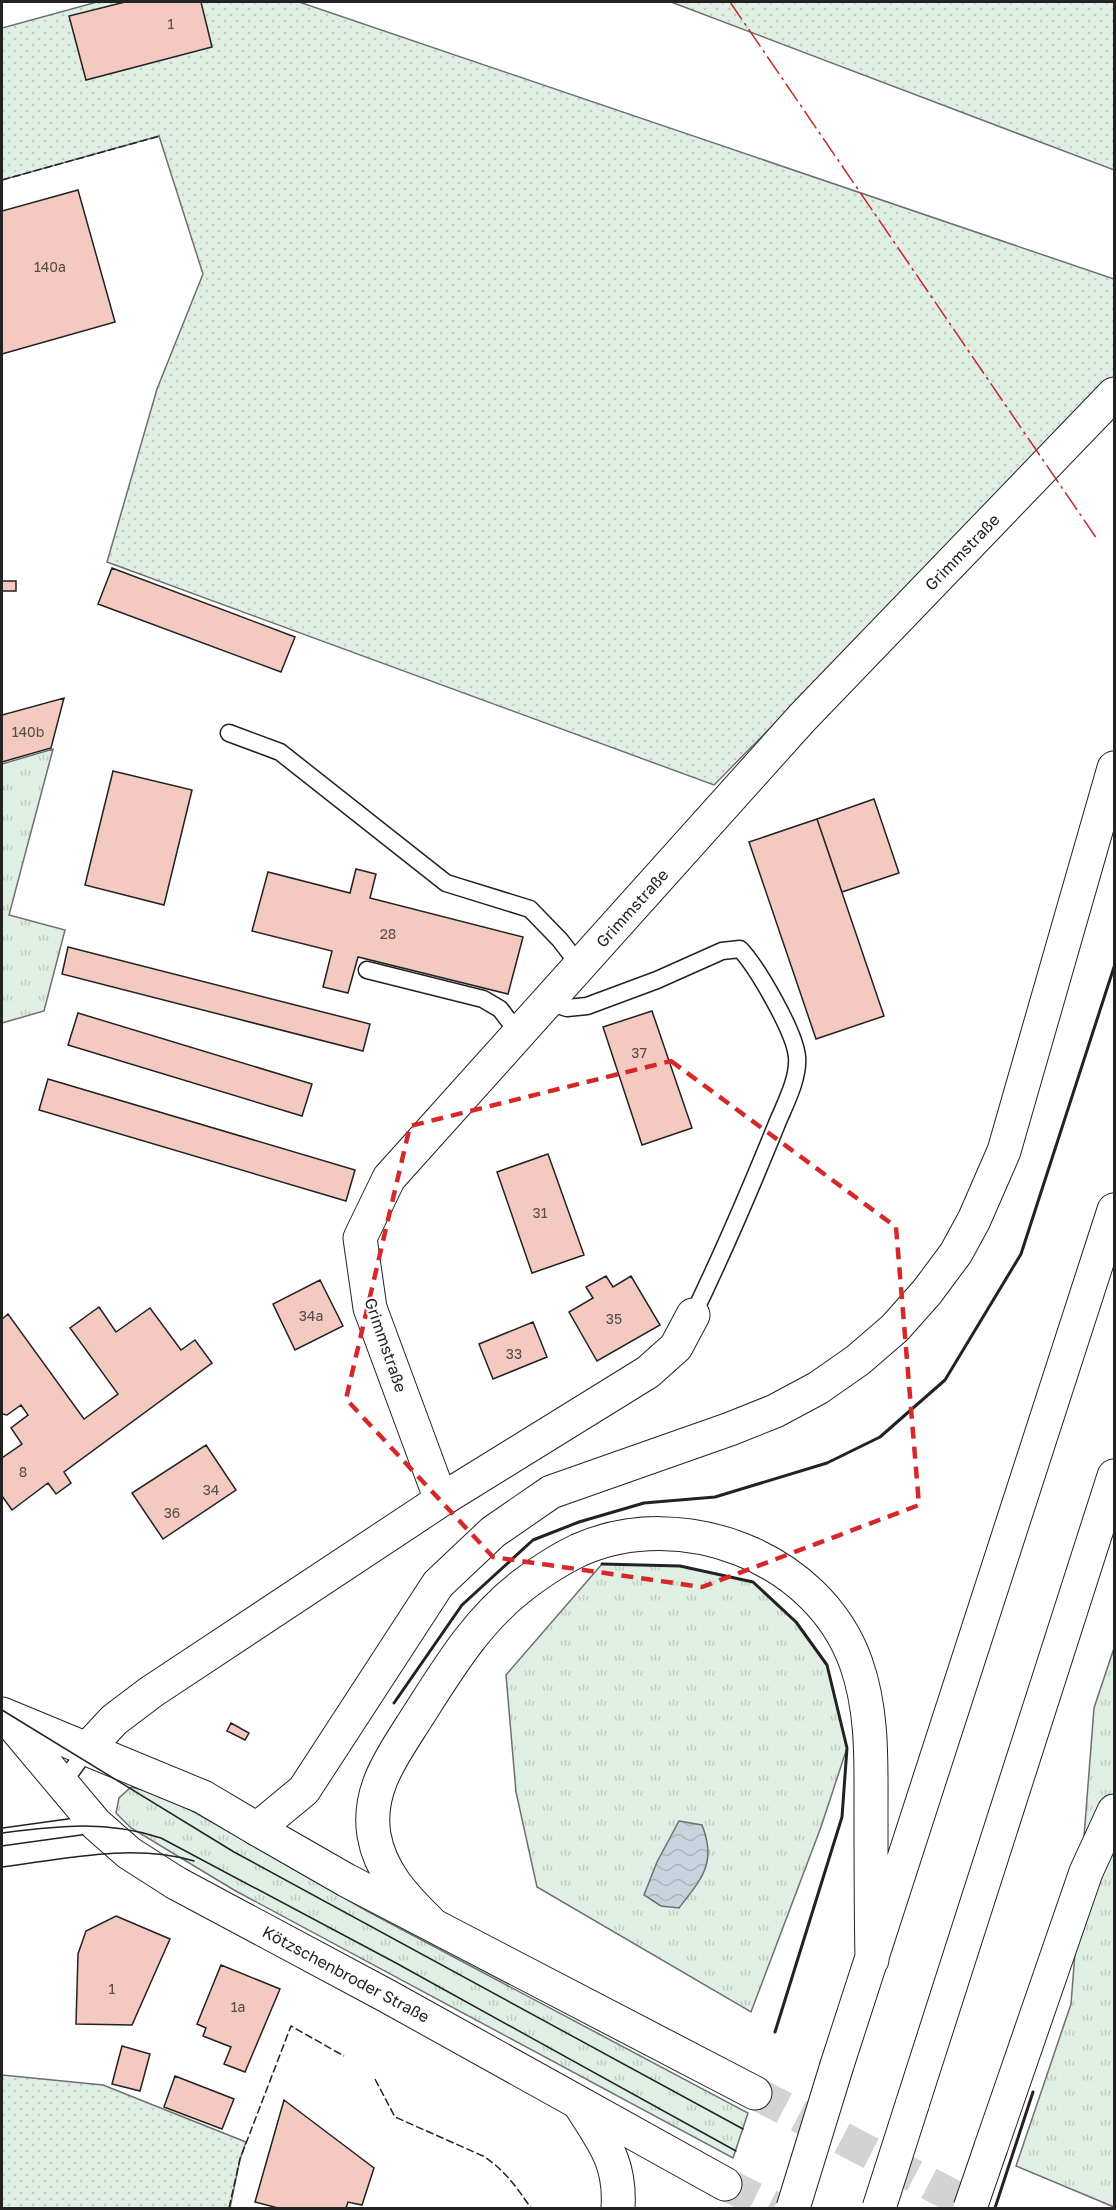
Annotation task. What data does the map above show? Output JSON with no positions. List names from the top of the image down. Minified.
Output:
{"streets":{"main road":["Grimmstraße","Kötzschenbroder Straße"]},"house_numbers":["1","140a","140b","28","37","31","34a","35","33","8","34","36","1","1a"]}
